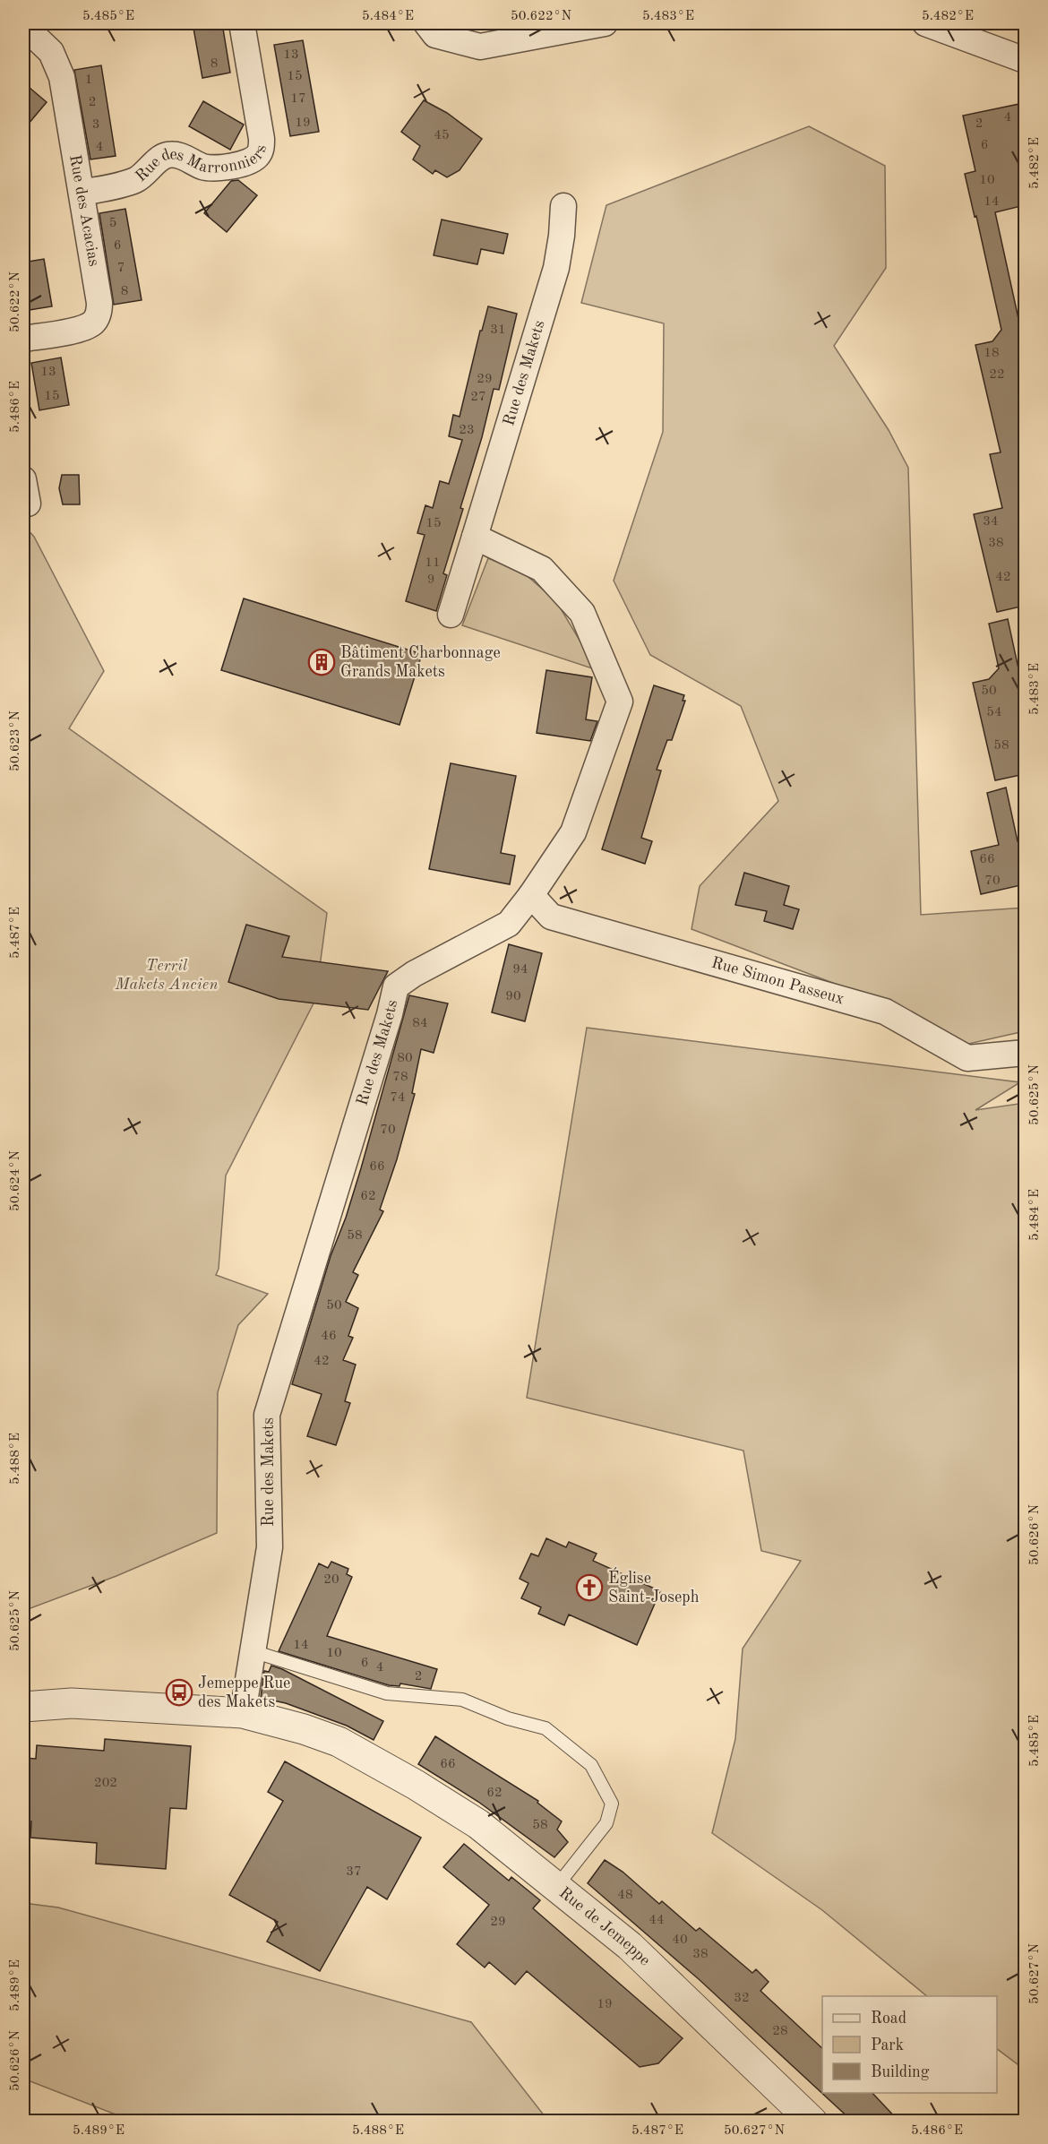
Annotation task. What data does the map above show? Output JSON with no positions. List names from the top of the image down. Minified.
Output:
{"streets":{"street":["Rue des Marronniers","Rue des Acacias","Rue des Makets","Rue Simon Passeux","Rue de Jemeppe"]},"crossings":[["Rue des Marronniers","Rue des Acacias"],["Rue des Makets","Rue Simon Passeux"],["Rue des Makets","Rue de Jemeppe"]],"parks":["Terril Makets Ancien"],"places":{"building":["Bâtiment Charbonnage Grands Makets"],"church":["Église Saint-Joseph"],"bus stop":["Jemeppe Rue des Makets"]},"house_numbers":["13","8","15","1","17","2","4","19","2","3","45","6","4","10","14","5","6","7","8","31","18","13","22","29","15","27","23","34","15","38","11","42","9","50","54","58","66","70","94","90","84","80","78","74","70","66","62","58","50","46","42","20","14","10","6","4","2","66","202","62","58","37","48","44","29","40","38","32","19","28"],"legend":["Road","Park","Building"],"coordinates":["5.485°E","5.484°E","50.622°N","5.483°E","5.482°E","5.486°E","50.623°N","5.487°E","50.625°N","50.624°N","5.488°E","50.626°N","50.627°N","5.489°E"]}
